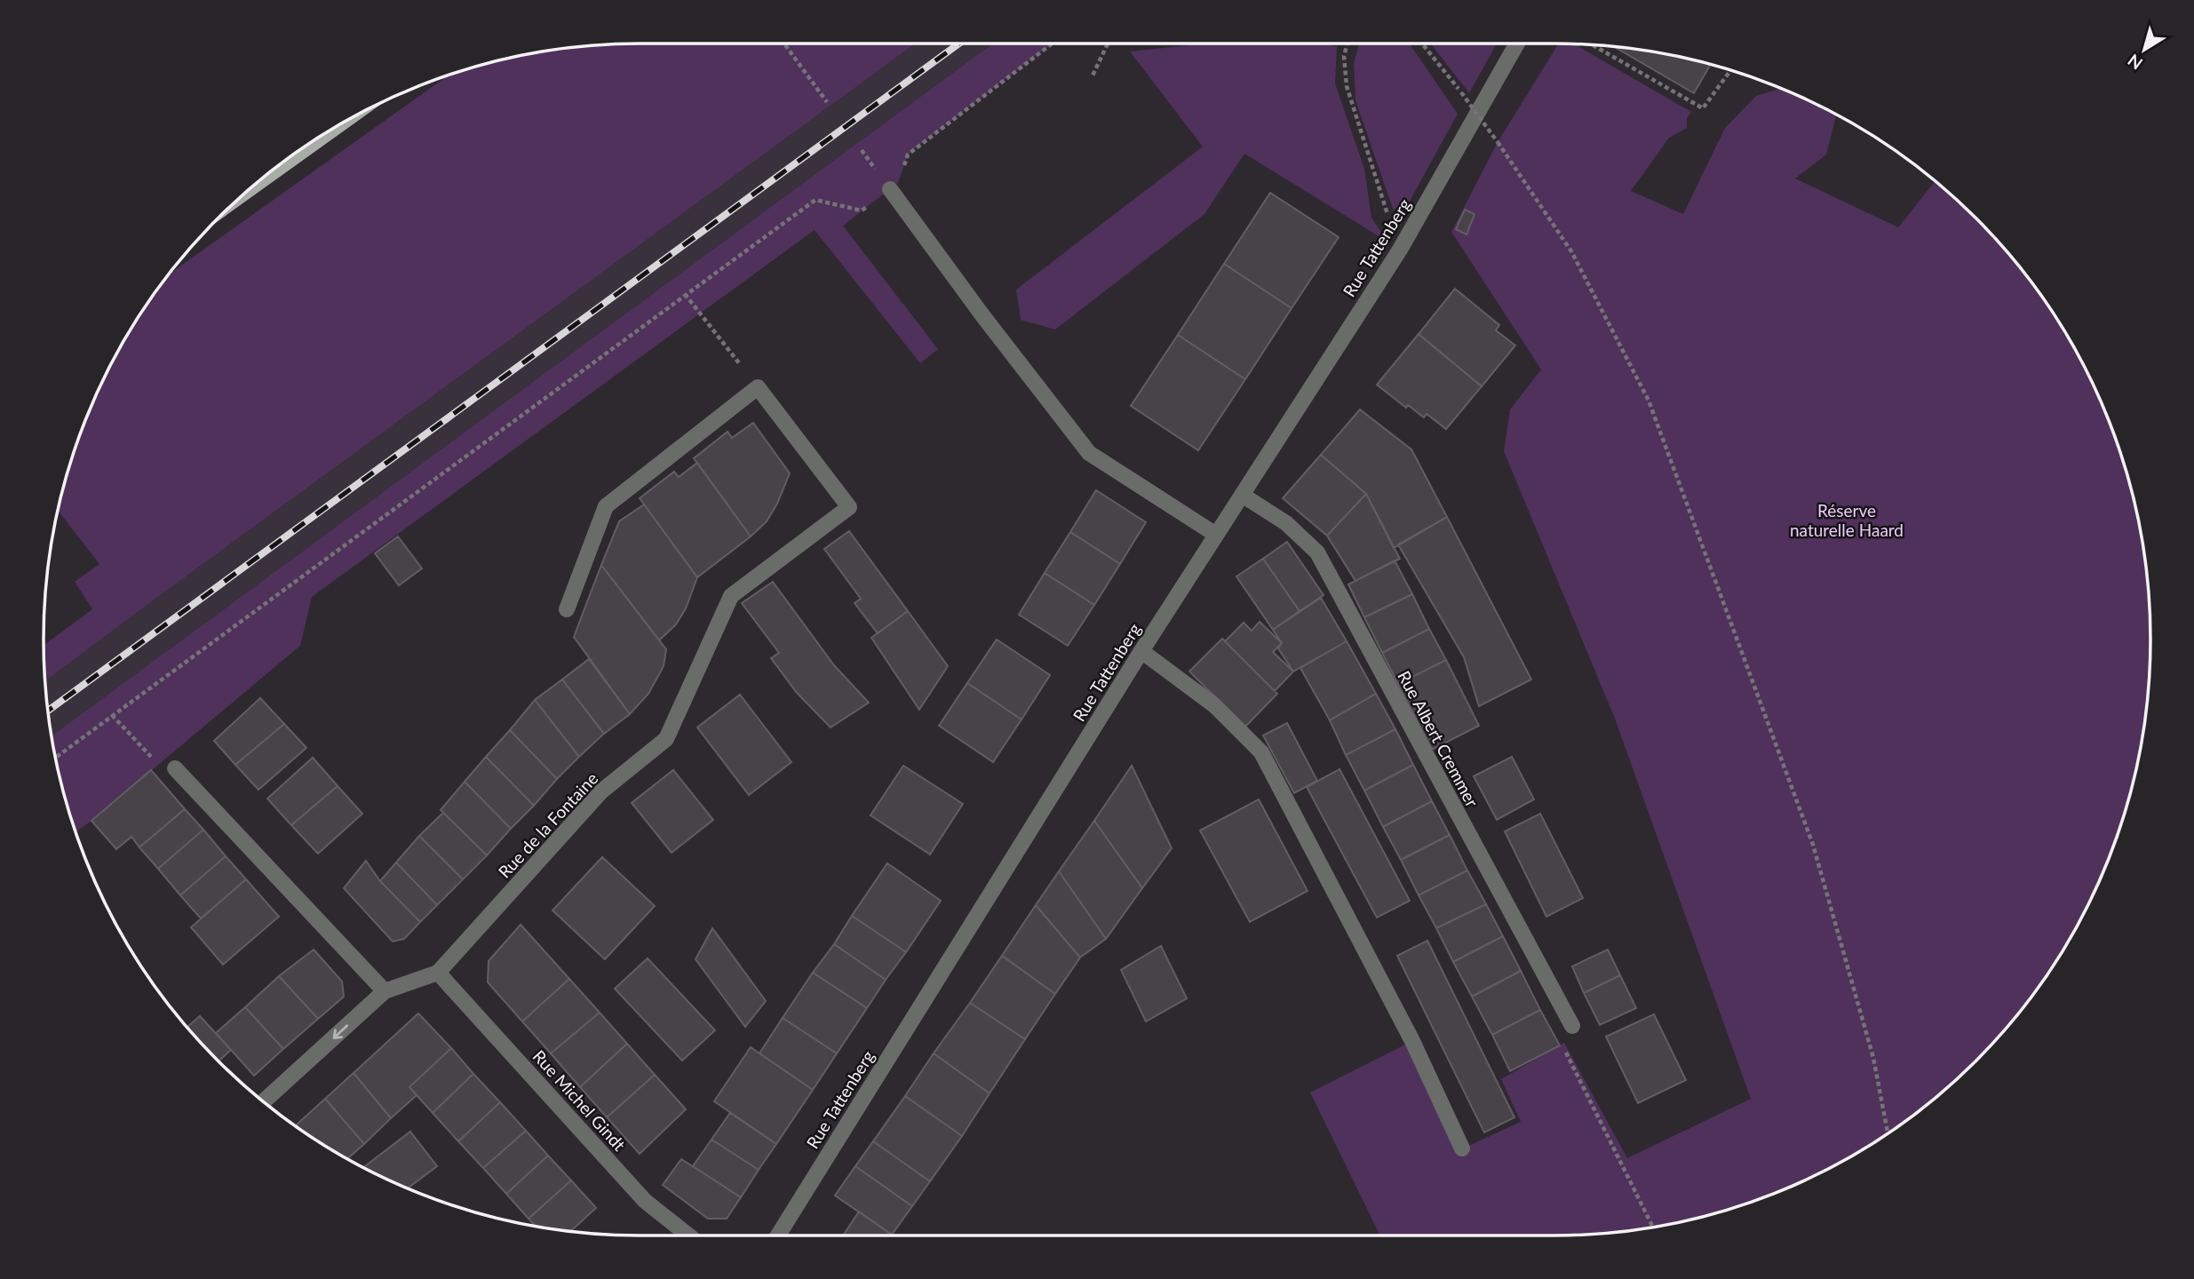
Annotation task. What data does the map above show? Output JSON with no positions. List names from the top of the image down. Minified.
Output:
{"streets":{"street":["Rue Tattenberg","Rue Albert Cremmer","Rue de la Fontaine","Rue Michel Gindt"]},"crossings":[["Rue Tattenberg","Rue Albert Cremmer"],["Rue de la Fontaine","Rue Michel Gindt"]],"parks":["Réserve naturelle Haard"],"north":"bottom left"}
